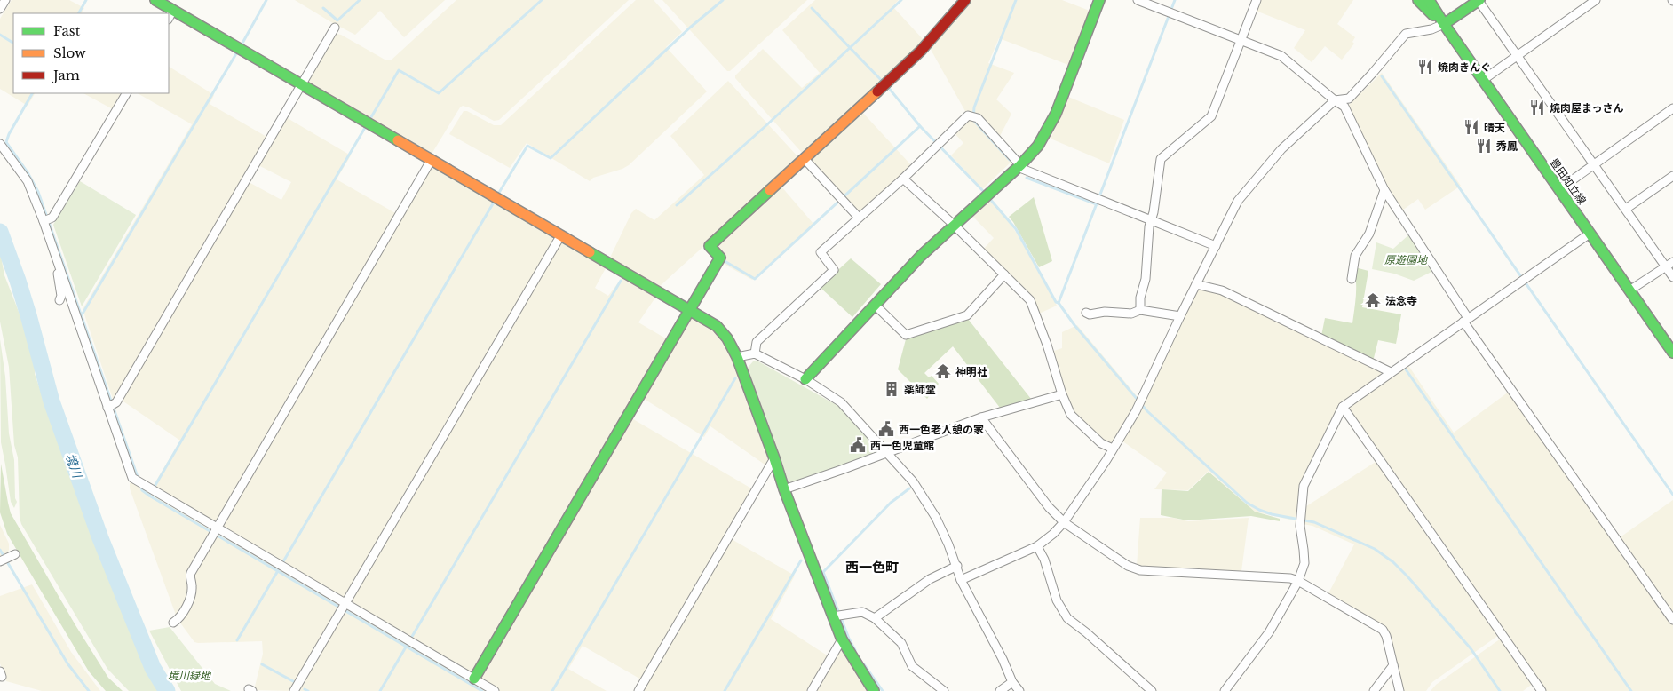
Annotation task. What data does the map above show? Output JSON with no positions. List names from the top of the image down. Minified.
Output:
{"streets":{"street":["豊田知立線"]},"districts":["西一色町"],"water":["境川"],"parks":["原遊園地","境川緑地"],"places":{"restaurant":["焼肉きんぐ","焼肉屋まっさん","晴天","秀鳳"],"temple":["法念寺","神明社"],"building":["薬師堂"],"public building":["西一色老人憩の家","西一色児童館"]},"legend":["Fast","Slow","Jam"]}
